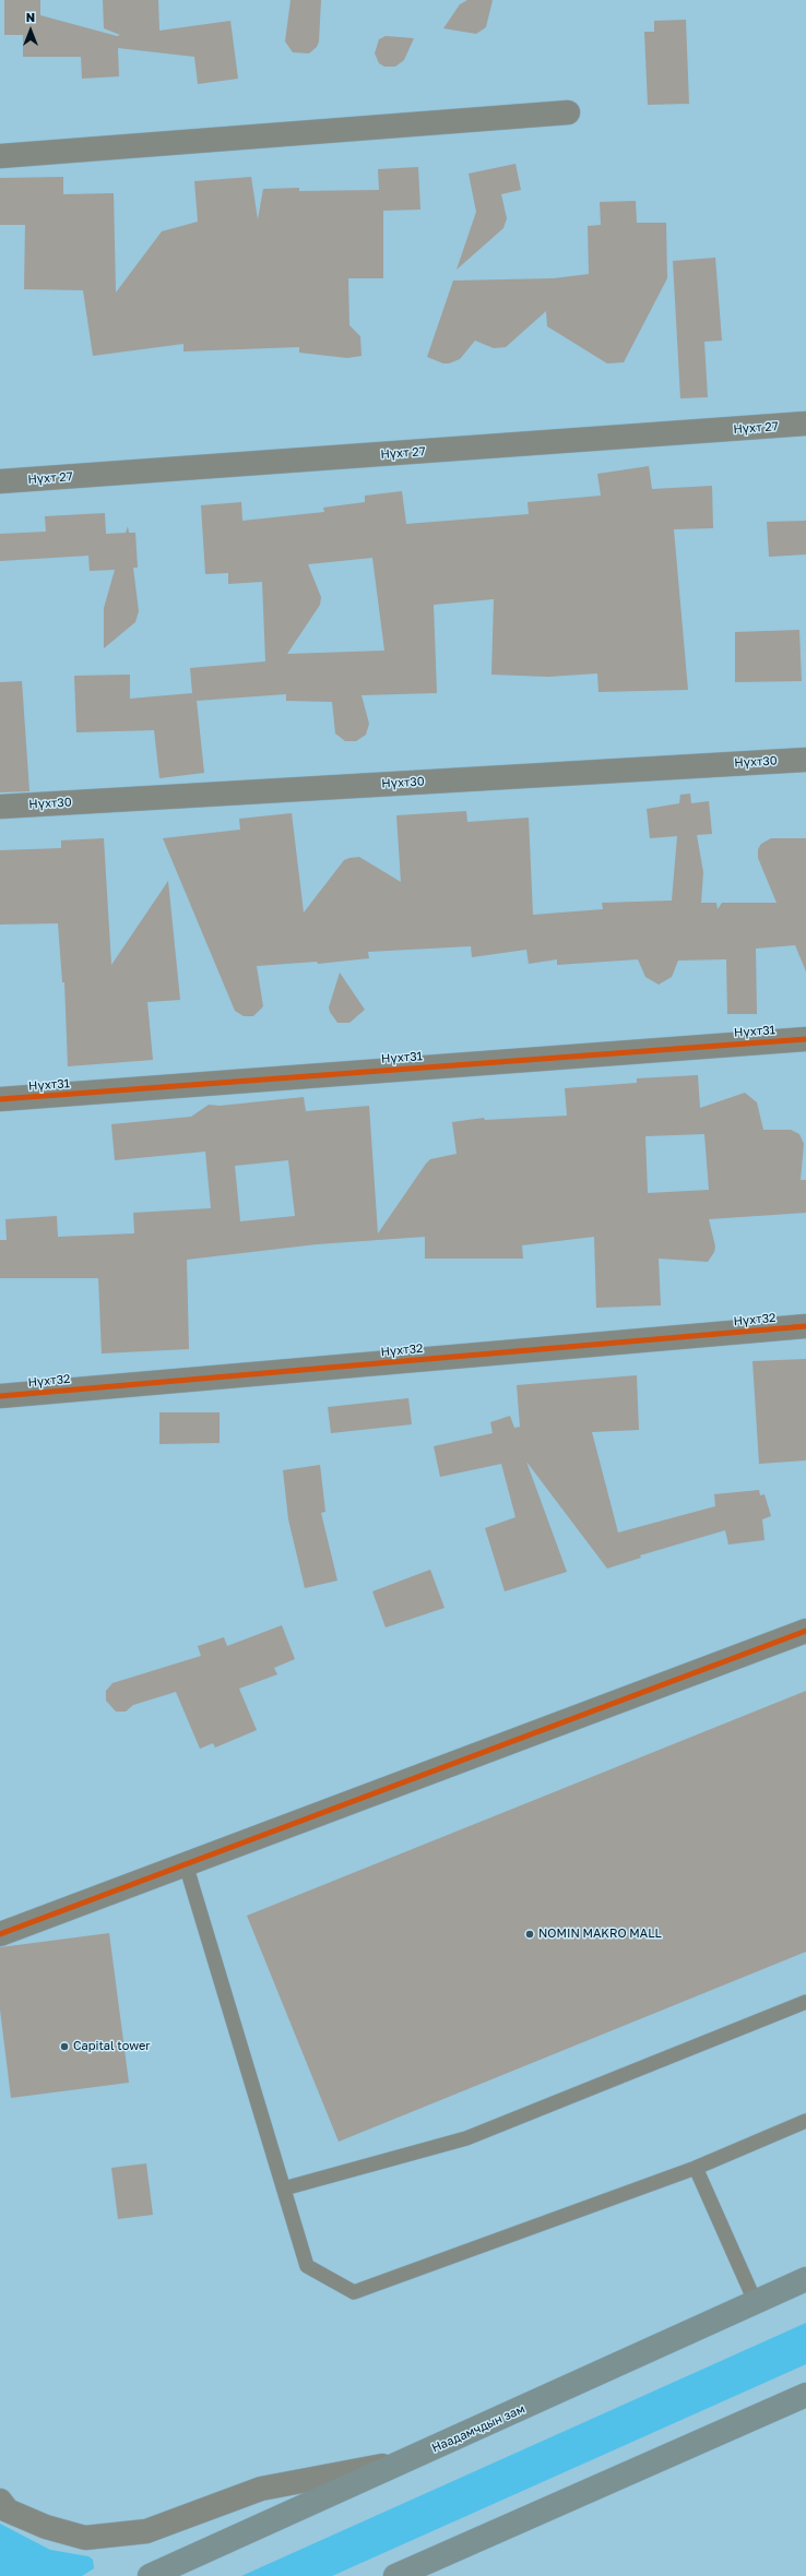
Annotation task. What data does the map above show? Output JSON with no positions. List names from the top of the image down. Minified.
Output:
{"streets":{"highway":["Наадамчдын зам"],"street":["Нүхт 27","Нүхт30","Нүхт31","Нүхт32"]},"places":["NOMIN MAKRO MALL","Capital tower"],"north":"top"}
